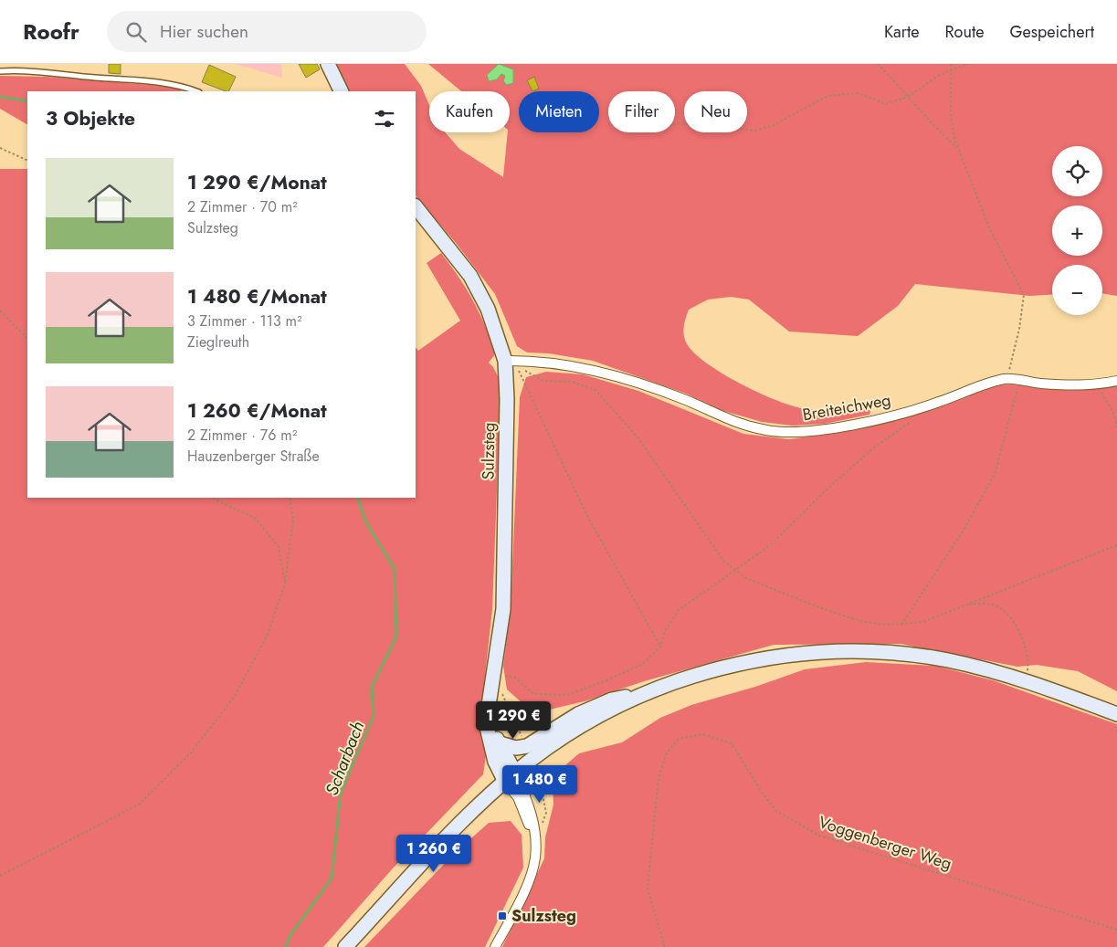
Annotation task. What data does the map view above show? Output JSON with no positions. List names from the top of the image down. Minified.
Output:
{"streets":{"main road":["Sulzsteg"],"street":["Breiteichweg"],"path":["Voggenberger Weg"]},"crossings":[["Breiteichweg","Sulzsteg"]],"water":["Scharbach"],"places":{"transit":["Sulzsteg"]},"page":{"header":"Roofr","search":"Hier suchen","nav":["Karte","Route","Gespeichert"],"chip":["Kaufen","Mieten","Filter","Neu"],"heading":"3 Objekte","map_buttons":["+","−"],"list":[{"name":"1 290 €/Monat","note":"2 Zimmer · 70 m² · Sulzsteg"},{"name":"1 480 €/Monat","note":"3 Zimmer · 113 m² · Zieglreuth"},{"name":"1 260 €/Monat","note":"2 Zimmer · 76 m² · Hauzenberger Straße"}],"price":["1 290 €","1 480 €","1 260 €"]}}
